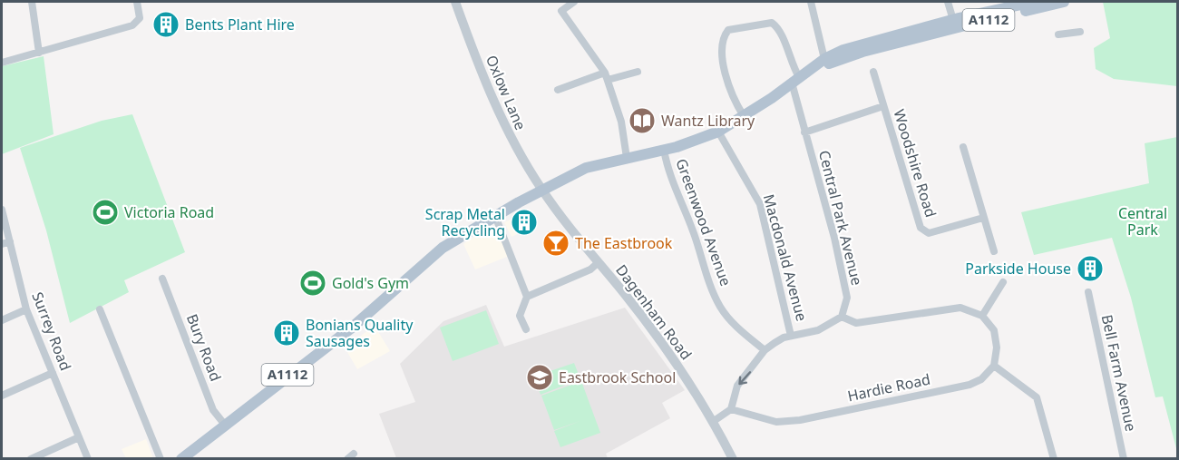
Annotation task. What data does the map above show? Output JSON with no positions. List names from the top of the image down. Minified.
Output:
{"streets":{"main road":["A1112"],"street":["Oxlow Lane","Woodshire Road","Central Park Avenue","Greenwood Avenue","Macdonald Avenue","Dagenham Road","Surrey Road","Bury Road","Bell Farm Avenue","Hardie Road"]},"crossings":[["A1112","Oxlow Lane"],["A1112","Central Park Avenue"],["A1112","Greenwood Avenue"],["A1112","Macdonald Avenue"],["A1112","Dagenham Road"],["A1112","Bury Road"],["Oxlow Lane","Dagenham Road"],["Woodshire Road","Central Park Avenue"]],"parks":["Central Park"],"places":{"building":["Bents Plant Hire","Scrap Metal Recycling","Parkside House","Bonians Quality Sausages"],"library":["Wantz Library"],"sports":["Victoria Road","Gold's Gym"],"bar":["The Eastbrook"],"school or university":["Eastbrook School"]}}
